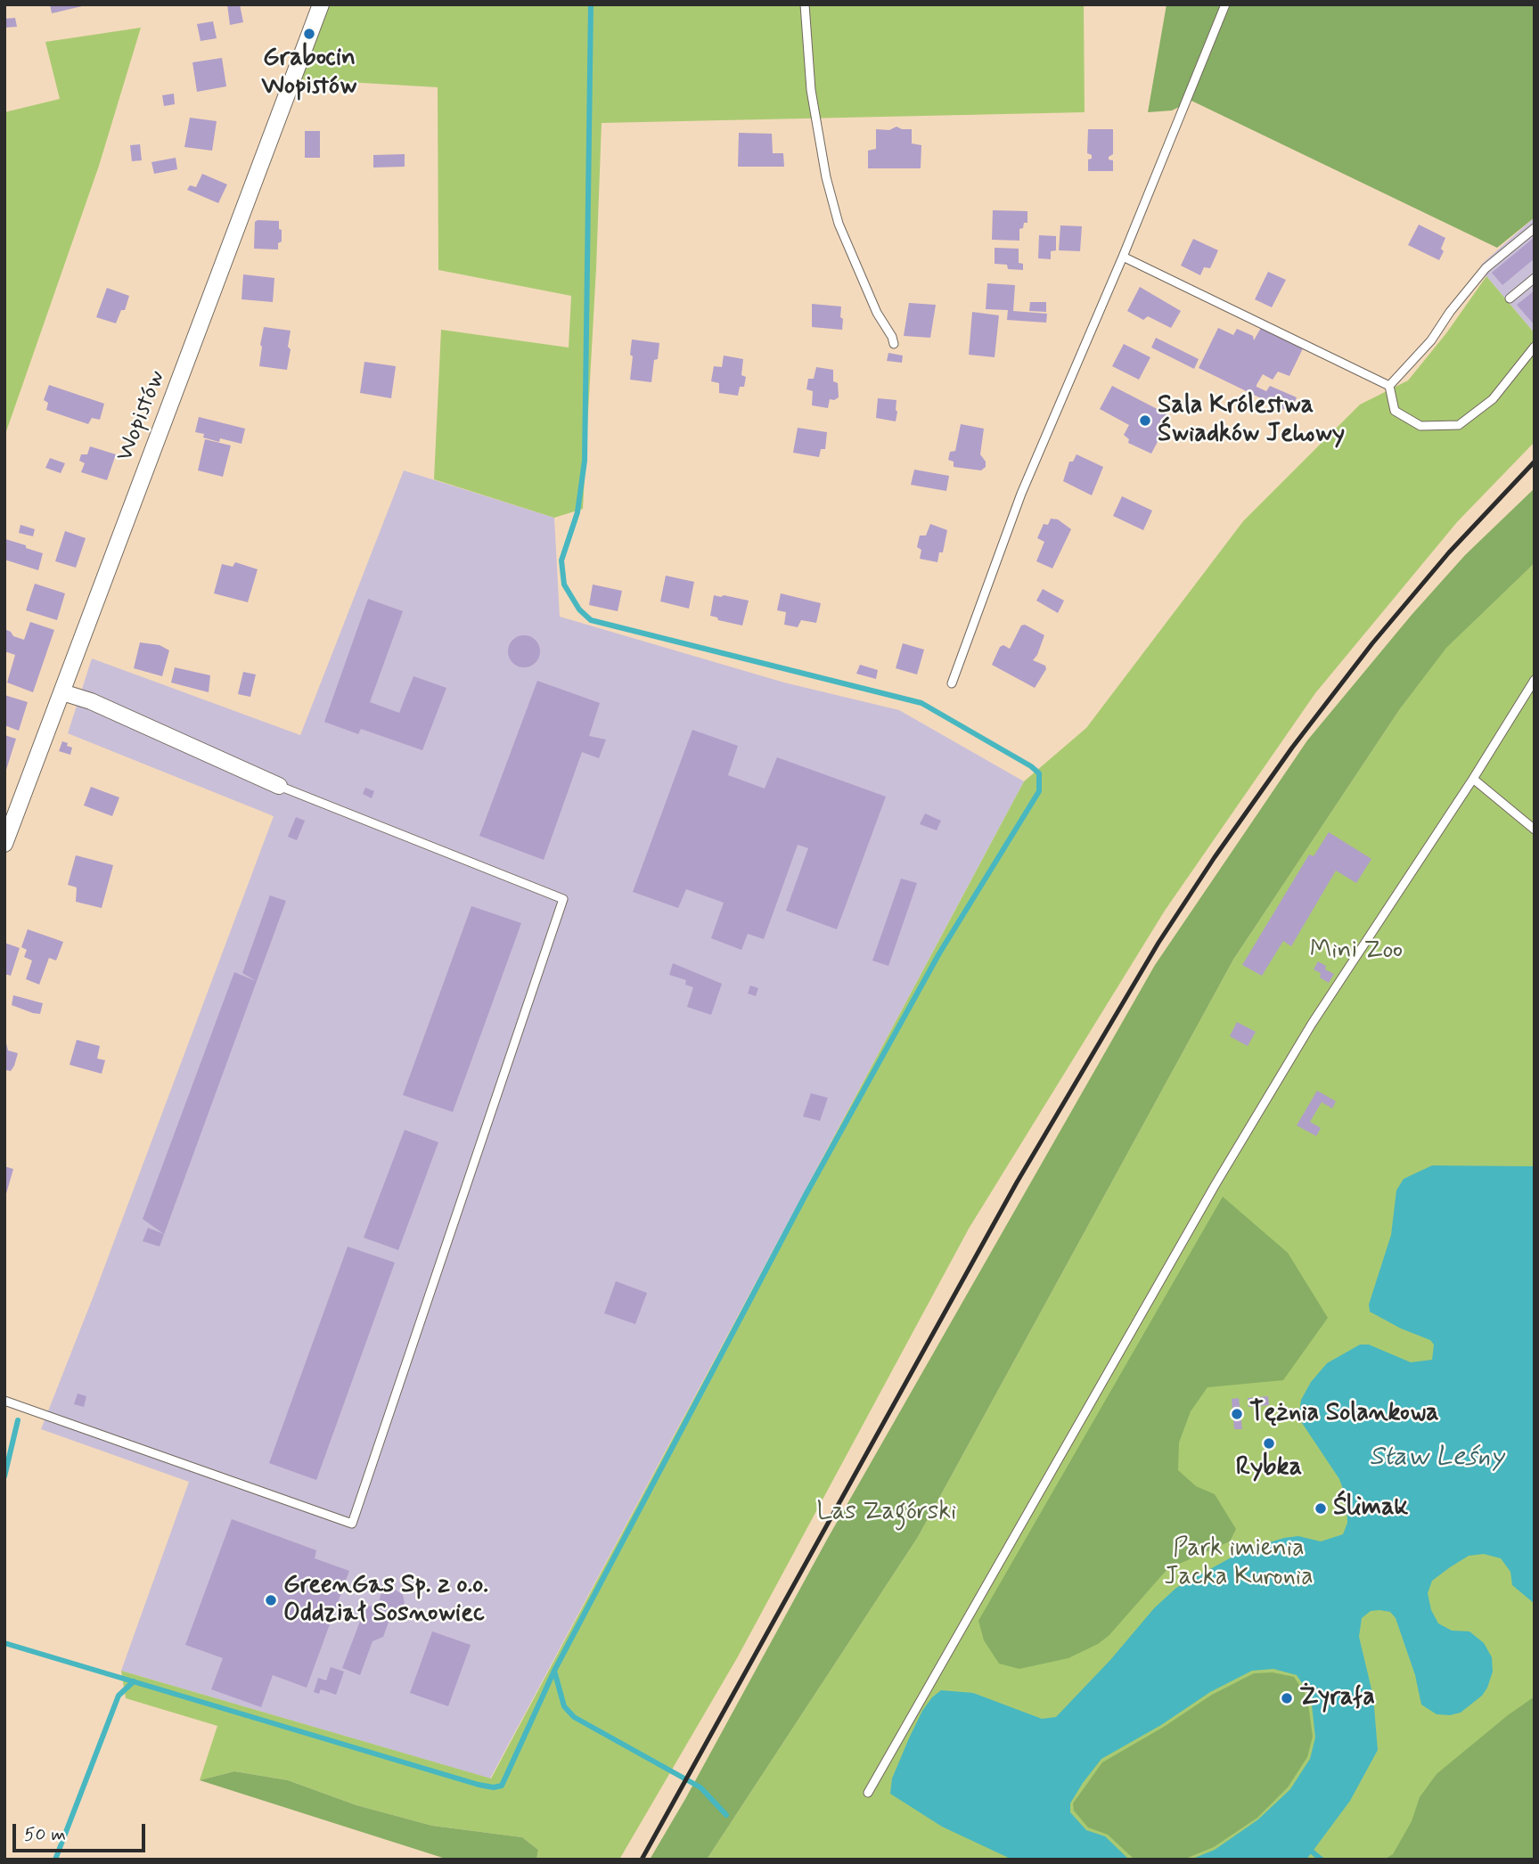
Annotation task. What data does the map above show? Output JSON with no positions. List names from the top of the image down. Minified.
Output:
{"streets":{"street":["Wopistów"]},"water":["Staw Leśny"],"parks":["Mini Zoo","Las Zagórski","Park imienia Jacka Kuronia"],"places":["Grabocin Wopistów","Sala Królestwa Świadków Jehowy","Tężnia Solankowa","Rybka","Ślimak","GreenGas Sp. z o.o. Oddział Sosnowiec","Żyrafa"],"scale_bar":"50 m"}
